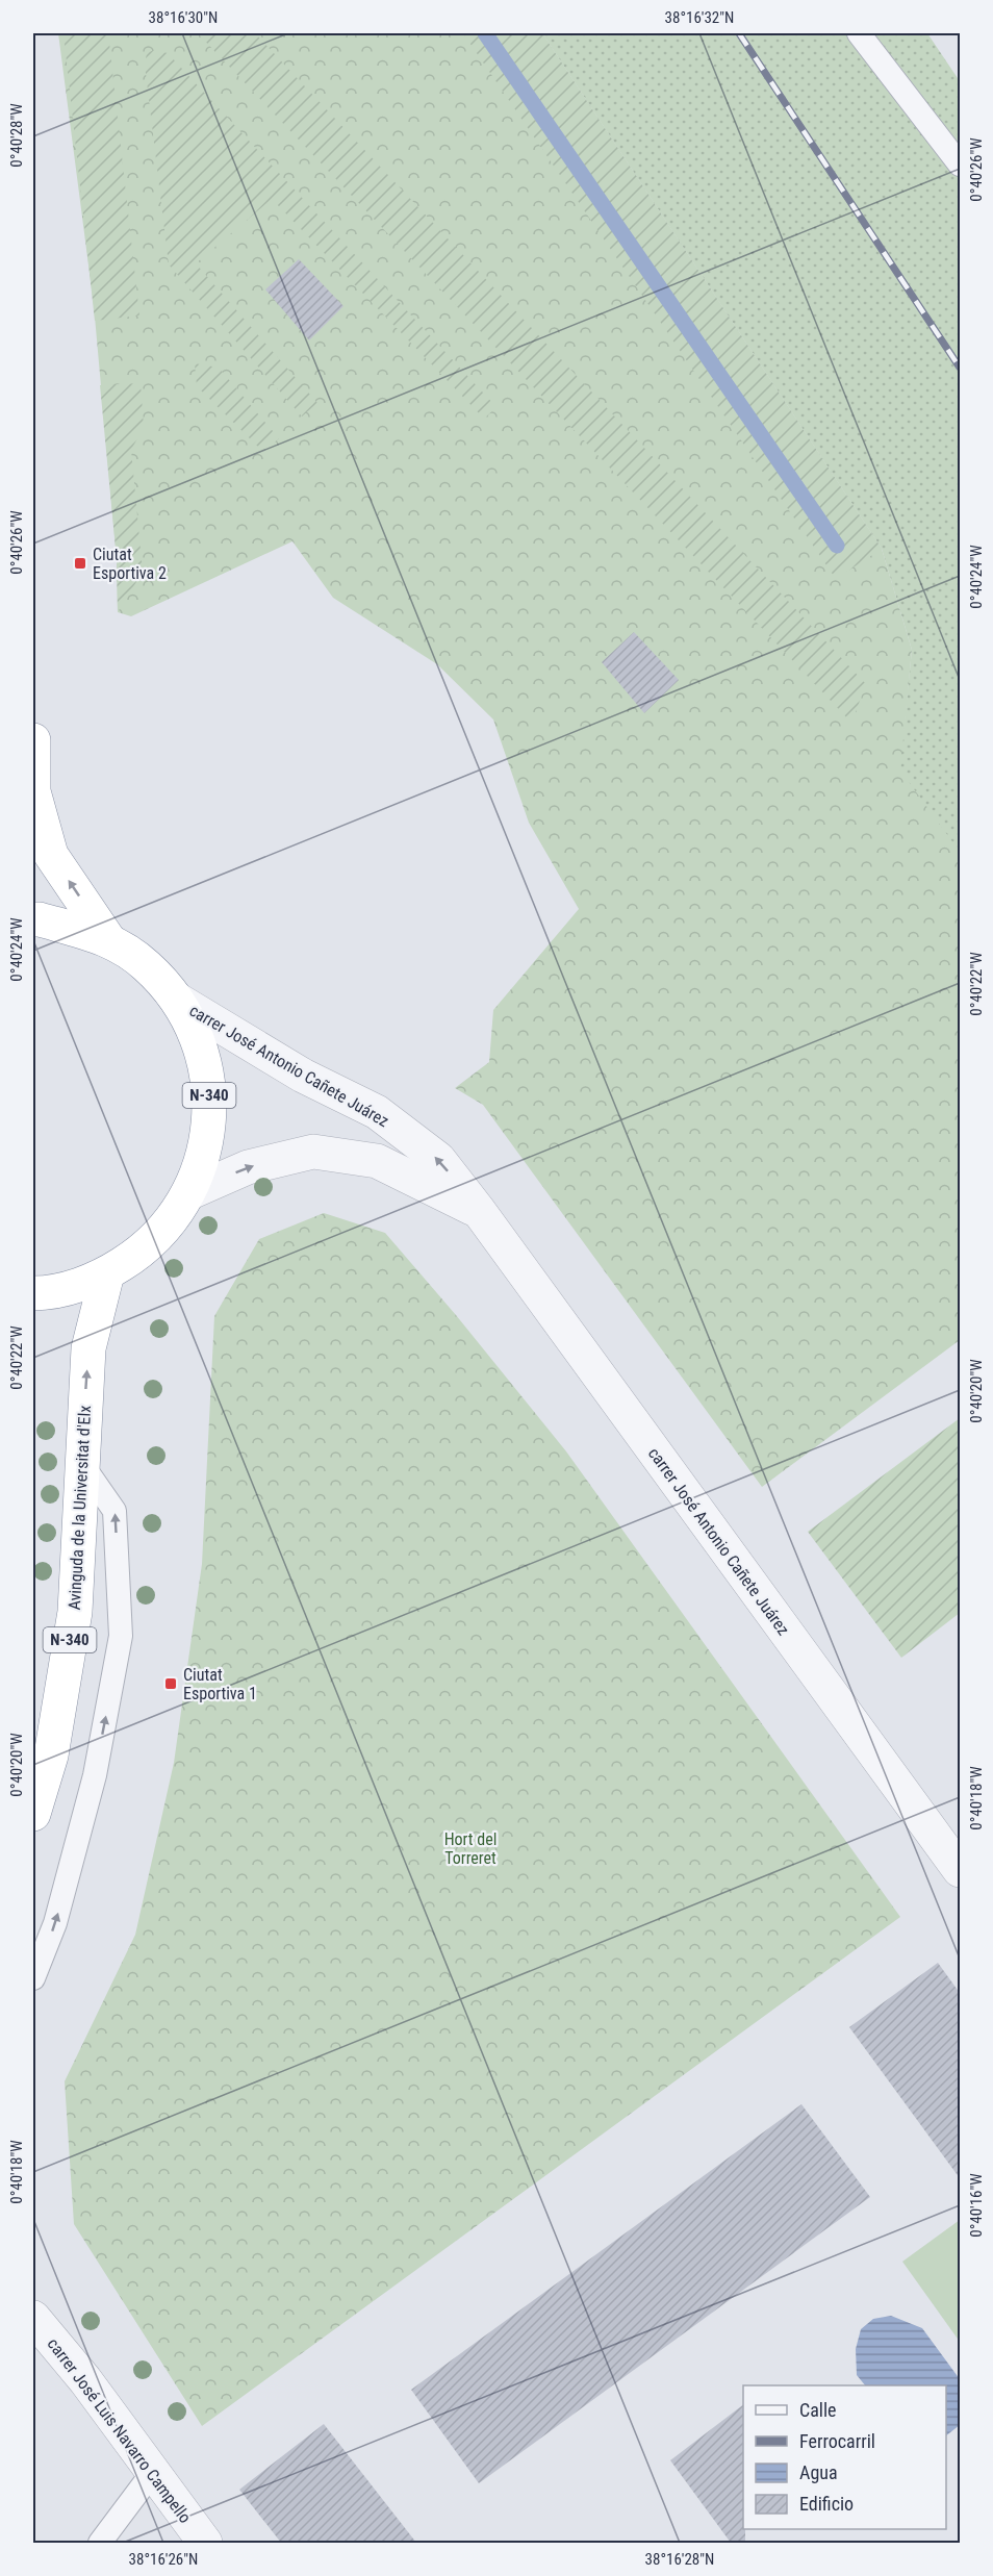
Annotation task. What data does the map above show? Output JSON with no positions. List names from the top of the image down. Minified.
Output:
{"streets":{"highway":["N-340","Avinguda de la Universitat d'Elx"],"street":["carrer José Antonio Cañete Juárez","carrer José Luis Navarro Campello"]},"crossings":[["carrer José Antonio Cañete Juárez","N-340"],["N-340","Avinguda de la Universitat d'Elx"]],"parks":["Hort del Torreret"],"places":{"transit":["Ciutat Esportiva 2","Ciutat Esportiva 1"]},"legend":["Calle","Ferrocarril","Agua","Edificio"],"coordinates":["38°16'30\"N","38°16'32\"N","0°40'28\"W","0°40'26\"W","0°40'24\"W","0°40'22\"W","0°40'20\"W","0°40'18\"W","0°40'16\"W","38°16'26\"N","38°16'28\"N"]}
